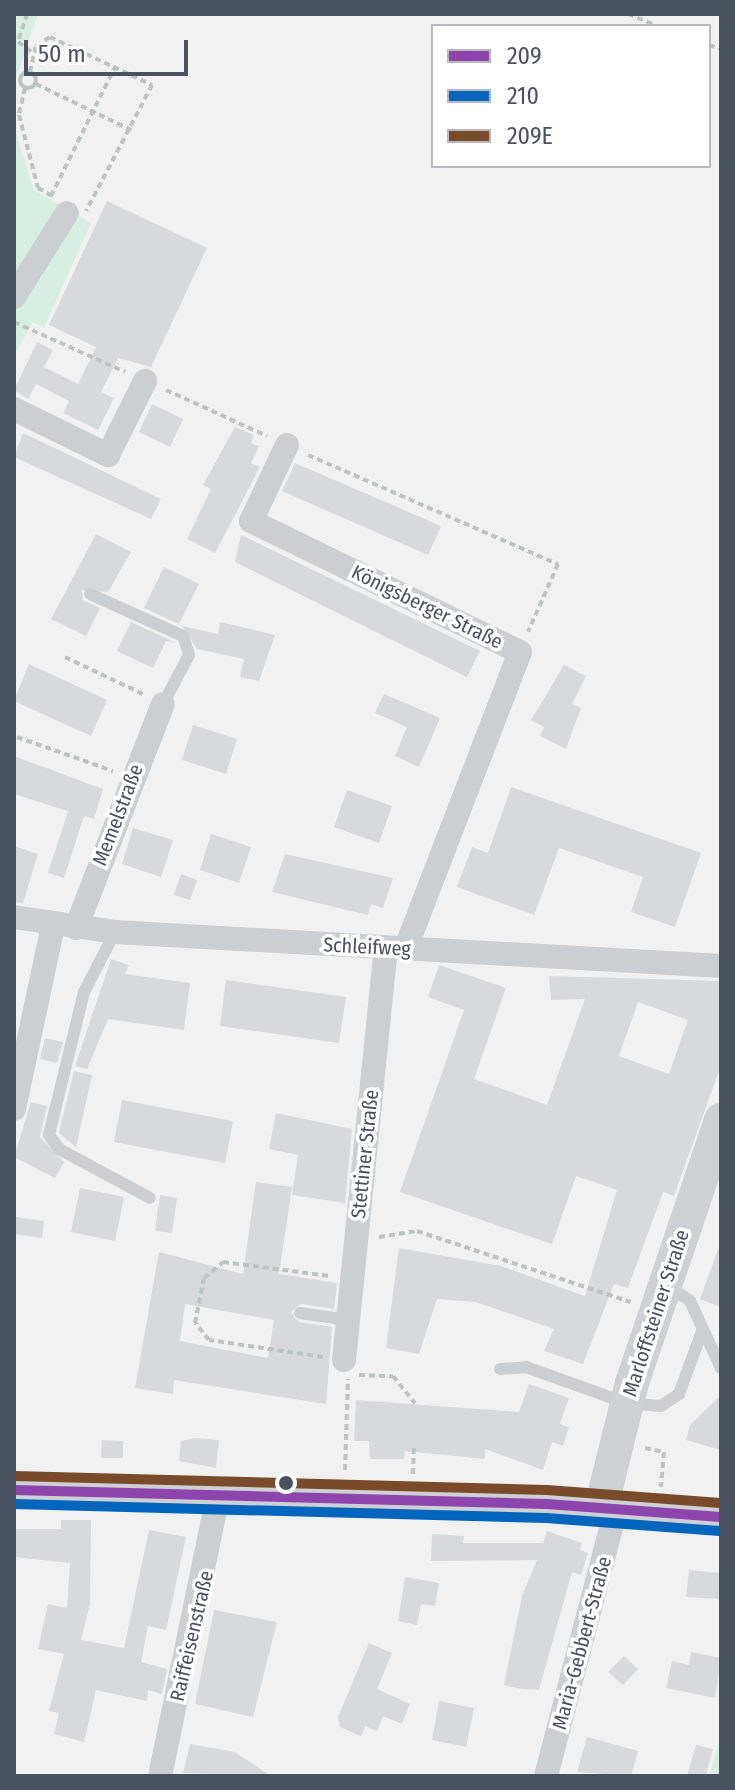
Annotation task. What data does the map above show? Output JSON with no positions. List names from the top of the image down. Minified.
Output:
{"streets":{"main road":["Marloffsteiner Straße"],"street":["Königsberger Straße","Memelstraße","Schleifweg","Stettiner Straße","Raiffeisenstraße","Maria-Gebbert-Straße"]},"crossings":[["Königsberger Straße","Schleifweg"],["Königsberger Straße","Stettiner Straße"],["Memelstraße","Schleifweg"],["Schleifweg","Stettiner Straße"],["Marloffsteiner Straße","Maria-Gebbert-Straße"]],"lines":["transit line 209E","transit line 209","transit line 210"],"legend":["209","210","209E"],"scale_bar":"50 m"}
